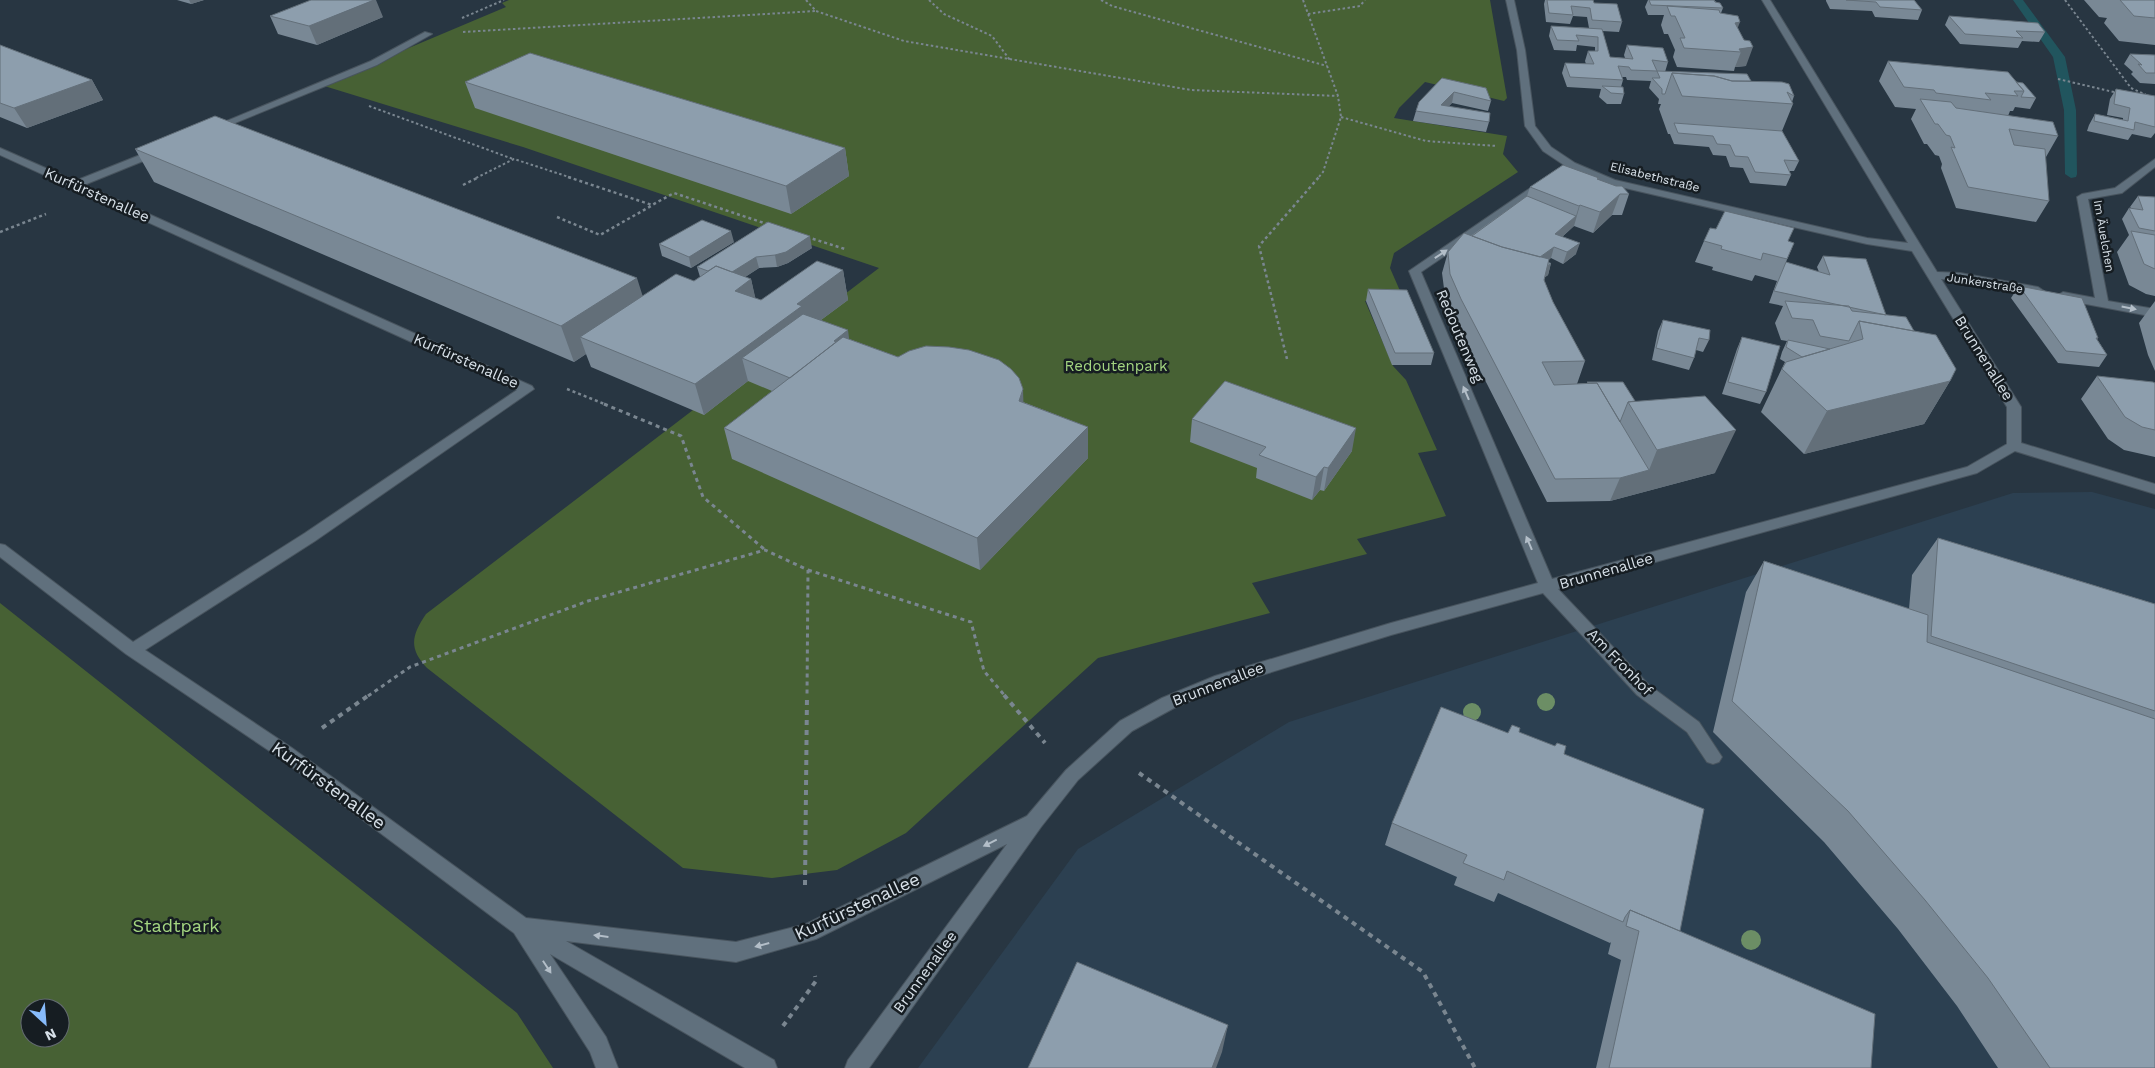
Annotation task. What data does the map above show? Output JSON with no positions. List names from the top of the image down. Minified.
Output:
{"streets":{"street":["Elisabethstraße","Kurfürstenallee","Im Äuelchen","Junkerstraße","Redoutenweg","Brunnenallee","Am Fronhof"]},"crossings":[["Elisabethstraße","Redoutenweg"],["Elisabethstraße","Brunnenallee"],["Kurfürstenallee","Brunnenallee"],["Im Äuelchen","Junkerstraße"],["Junkerstraße","Brunnenallee"],["Redoutenweg","Brunnenallee"],["Redoutenweg","Am Fronhof"],["Brunnenallee","Am Fronhof"]],"parks":["Redoutenpark","Stadtpark"],"north":"bottom right"}
